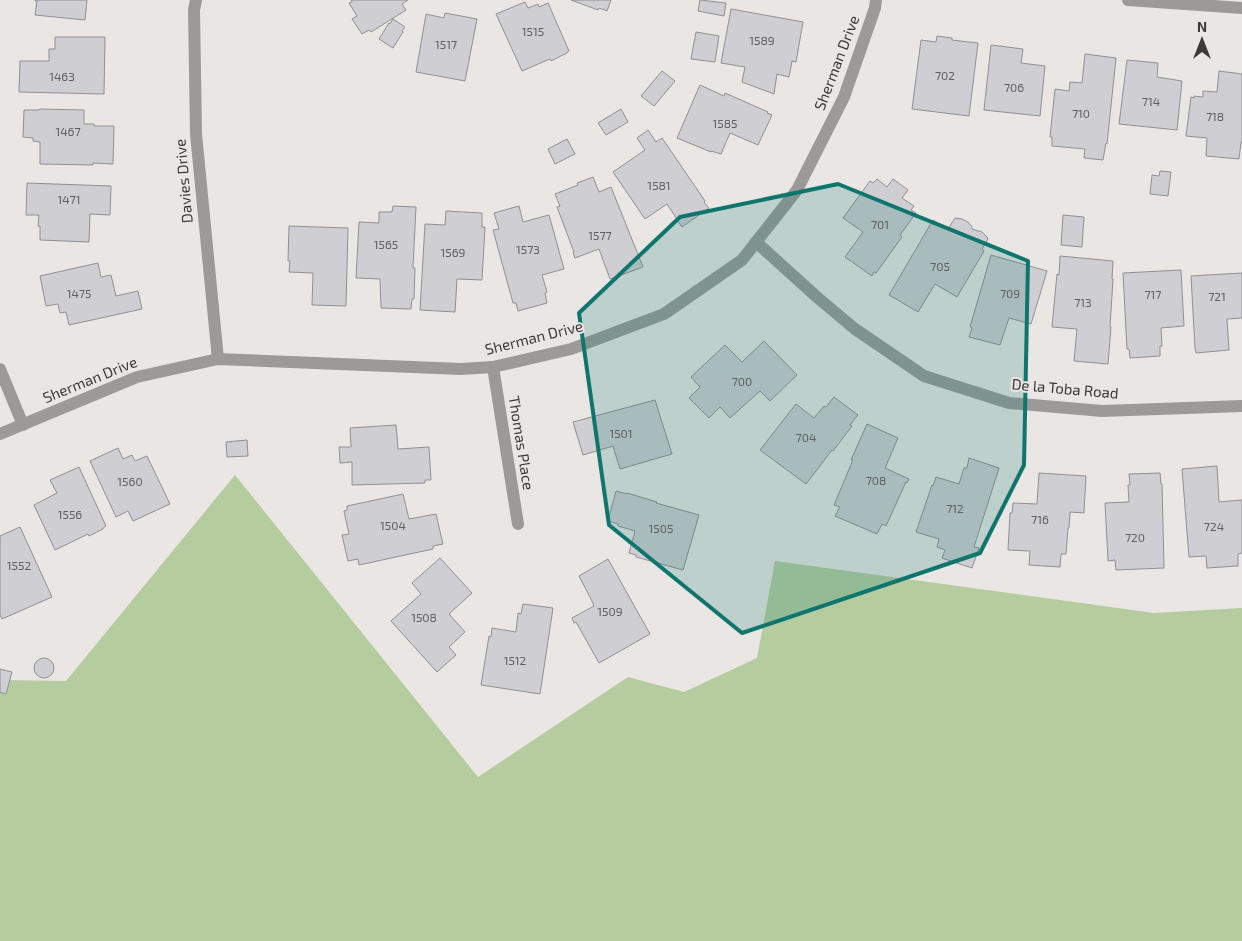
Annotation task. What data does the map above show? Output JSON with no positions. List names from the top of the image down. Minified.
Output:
{"streets":{"street":["Sherman Drive","Davies Drive","De la Toba Road","Thomas Place"]},"crossings":[["Sherman Drive","Davies Drive"],["Sherman Drive","De la Toba Road"],["Sherman Drive","Thomas Place"]],"house_numbers":["1515","1589","1517","702","1463","706","714","710","718","1585","1467","1581","1471","701","1577","1565","1573","1569","705","1475","709","717","721","713","700","1501","704","708","1560","712","1556","716","1504","724","1505","720","1552","1509","1508","1512"],"north":"top"}
